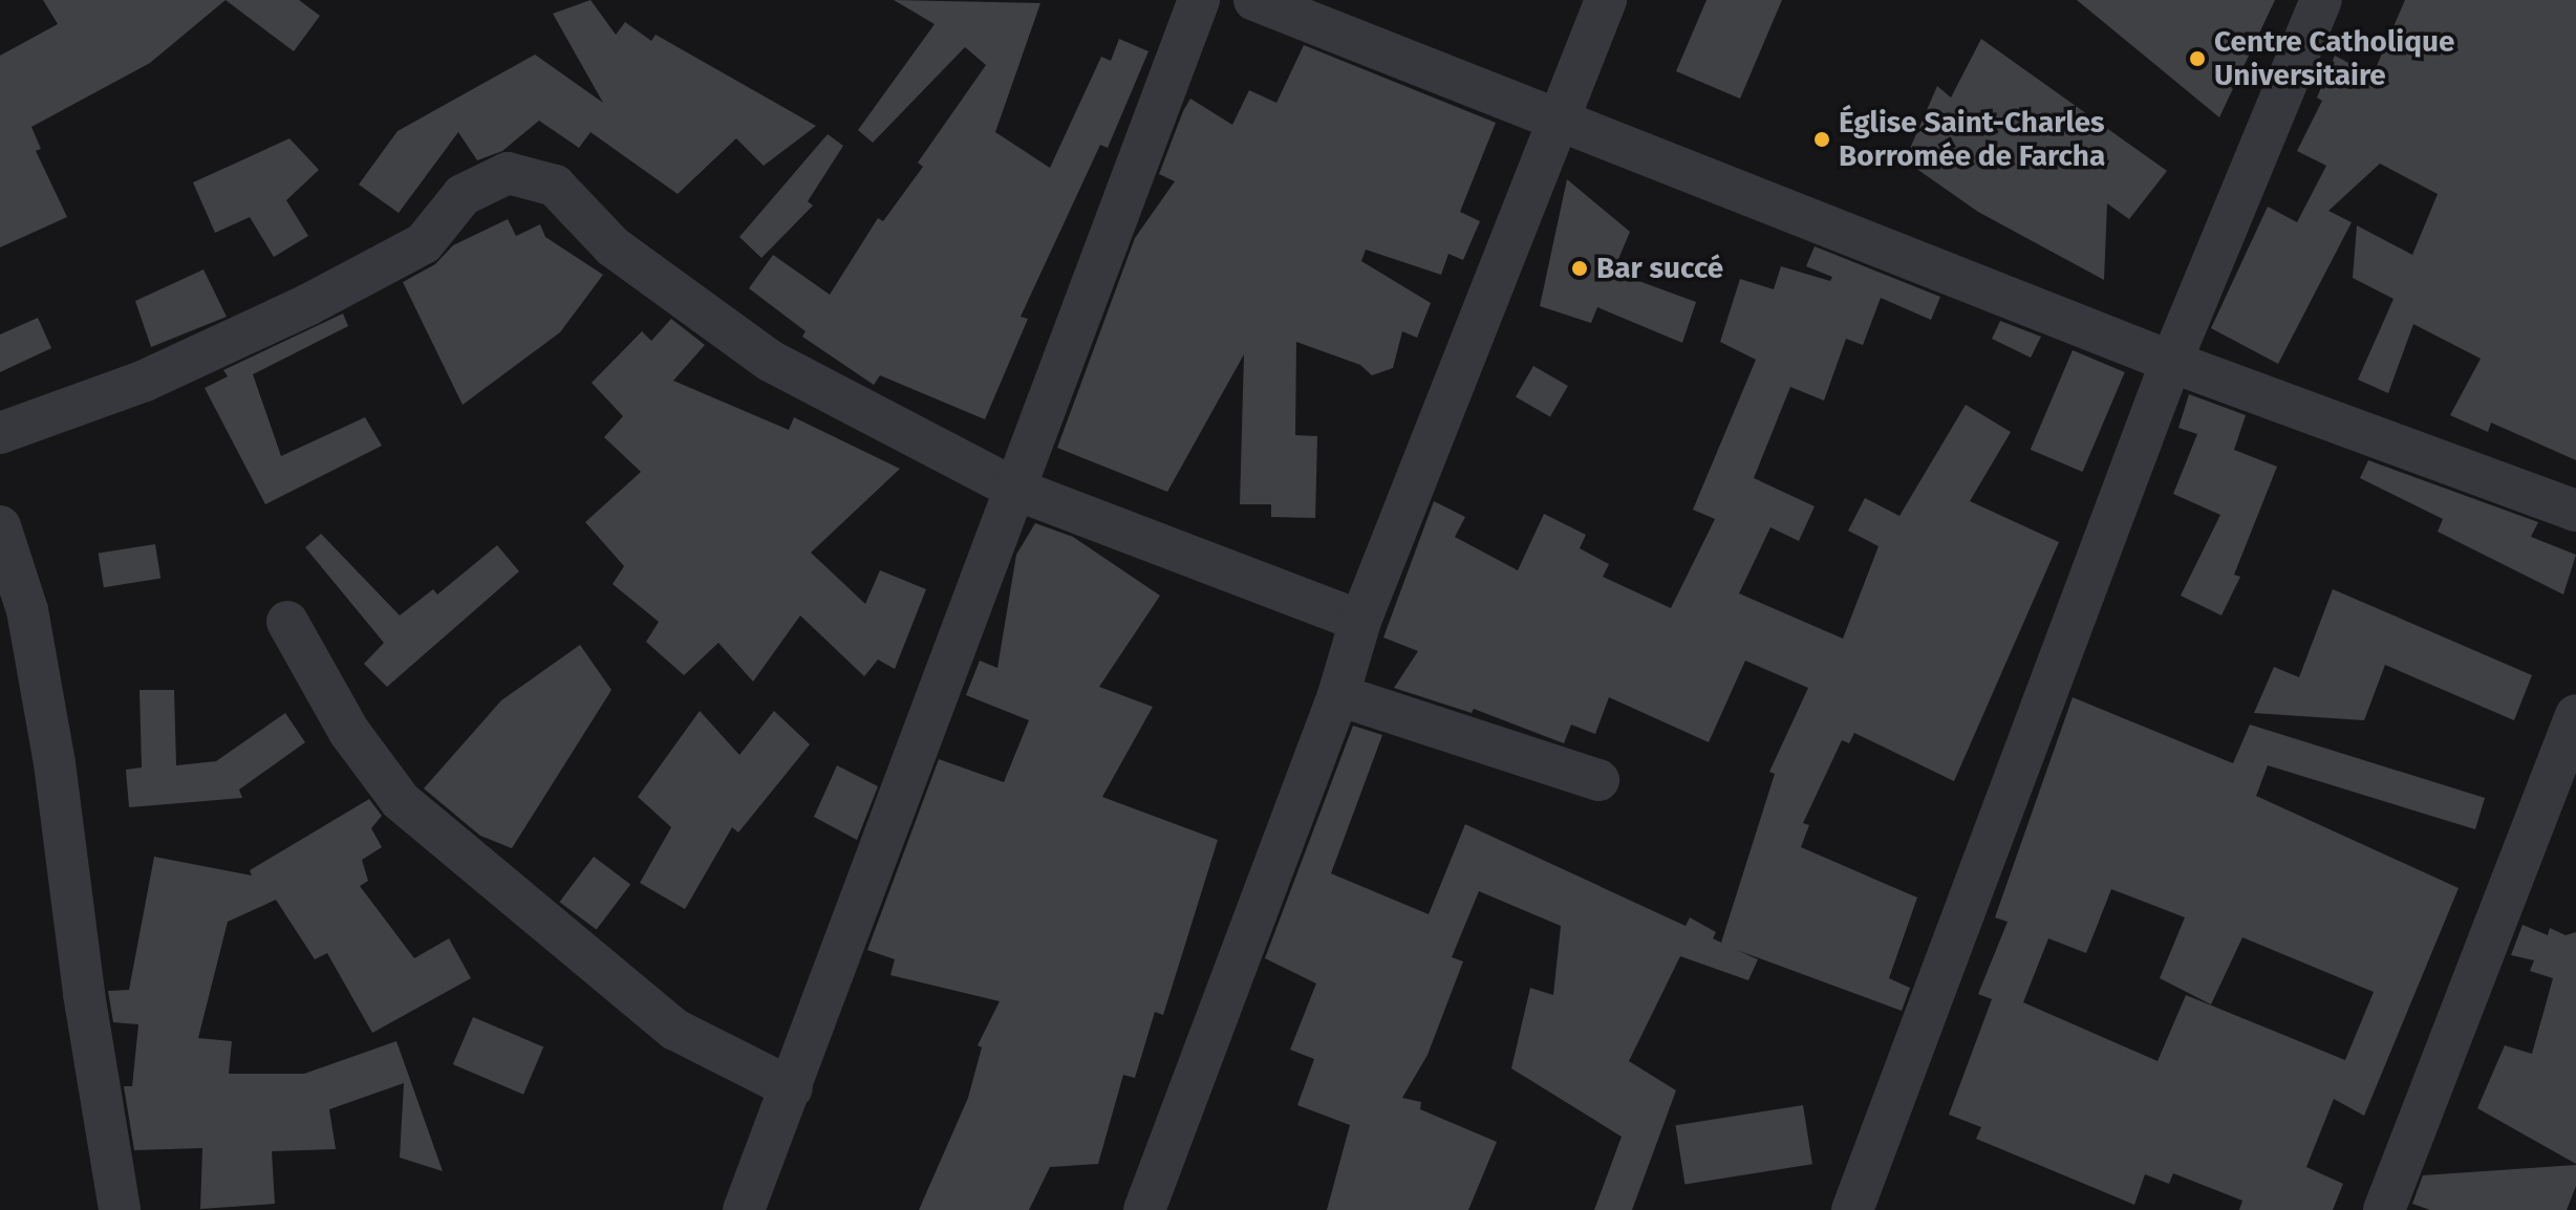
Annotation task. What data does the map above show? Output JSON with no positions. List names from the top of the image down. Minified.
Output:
{"places":["Centre Catholique Universitaire","Église Saint-Charles Borromée de Farcha","Bar succé"]}
